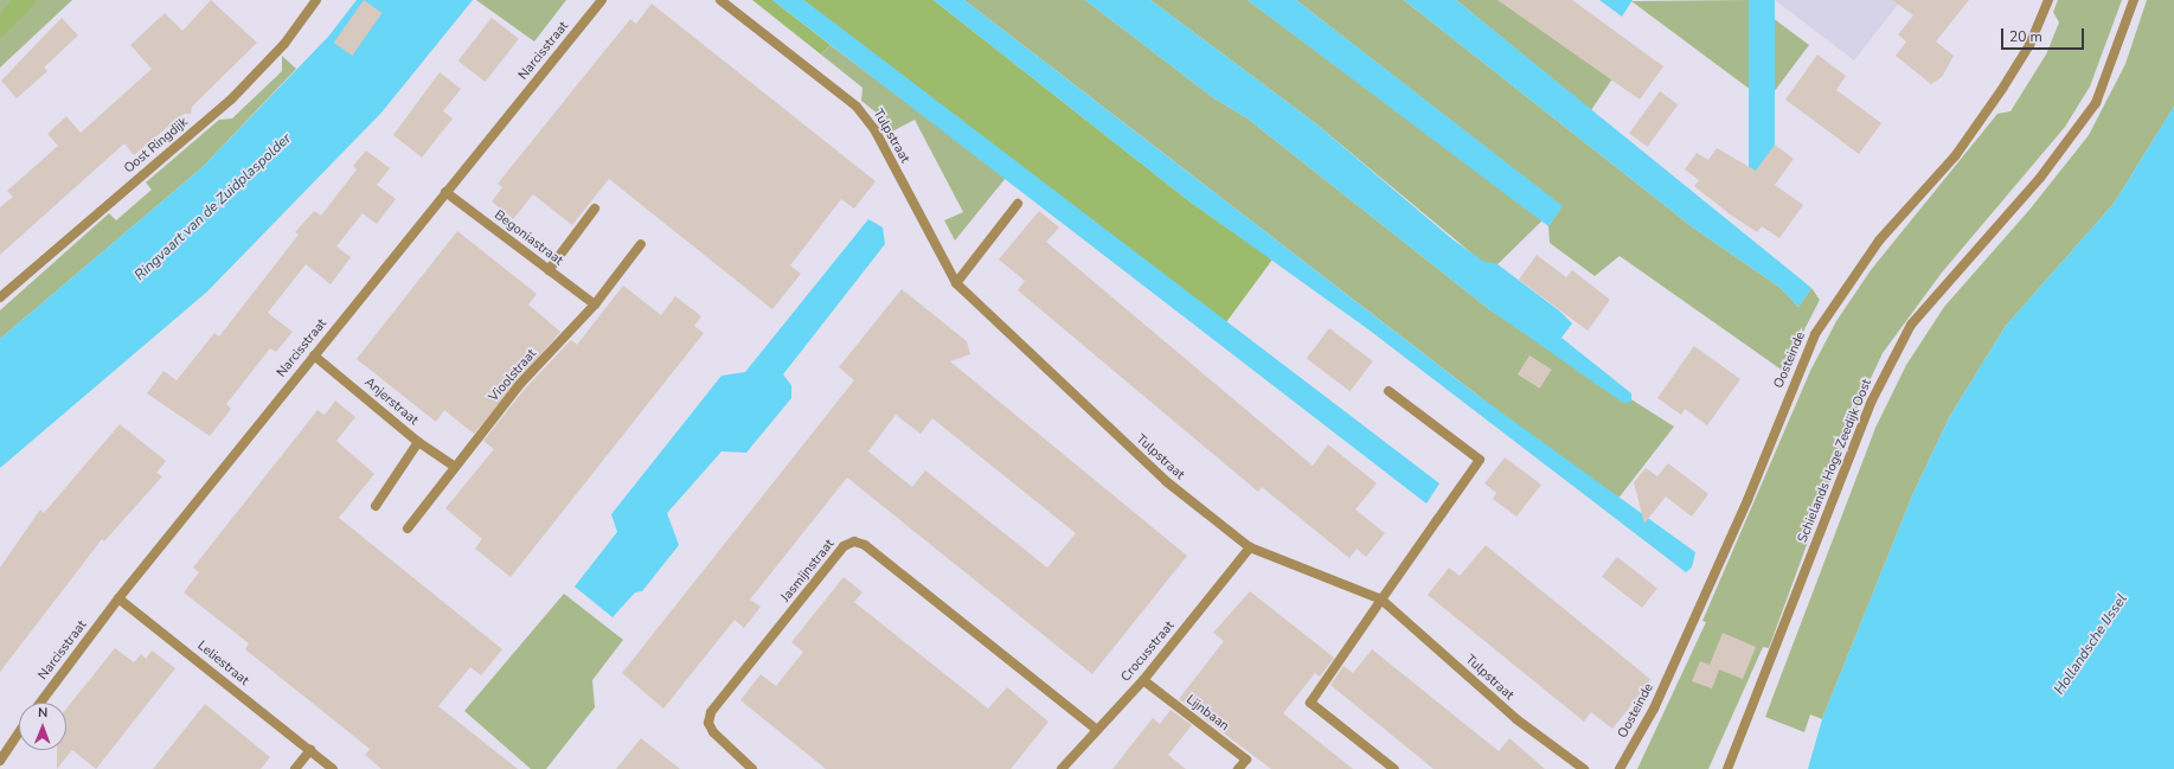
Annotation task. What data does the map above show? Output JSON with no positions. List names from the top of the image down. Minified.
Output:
{"streets":{"street":["Narcisstraat","Tulpstraat","Oost Ringdijk","Begoniastraat","Oosteinde","Vioolstraat","Anjerstraat","Schielands Hoge Zeedijk Oost","Jasmijnstraat","Crocusstraat","Leliestraat","Lijnbaan"]},"crossings":[["Narcisstraat","Begoniastraat"],["Narcisstraat","Anjerstraat"],["Narcisstraat","Leliestraat"],["Tulpstraat","Crocusstraat"],["Begoniastraat","Vioolstraat"],["Vioolstraat","Anjerstraat"],["Jasmijnstraat","Crocusstraat"],["Crocusstraat","Lijnbaan"]],"water":["Ringvaart van de Zuidplaspolder","Hollandsche IJssel"],"scale_bar":"20 m","north":"top"}
